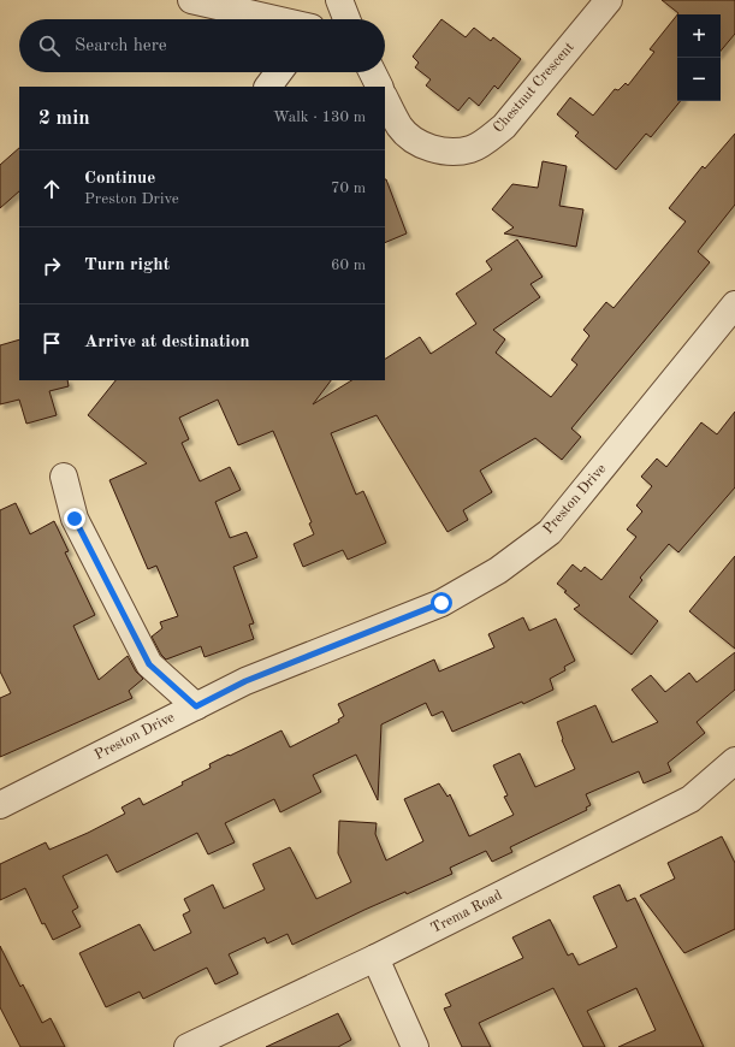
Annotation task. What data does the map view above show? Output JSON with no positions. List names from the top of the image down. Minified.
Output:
{"streets":{"street":["Chestnut Crescent","Preston Drive","Trema Road"]},"page":{"map_buttons":["+","−"],"search":"Search here","heading":["2 min","Walk · 130 m"],"list":[["Continue","Preston Drive","70 m"],["Turn right","60 m"],"Arrive at destination"]}}
